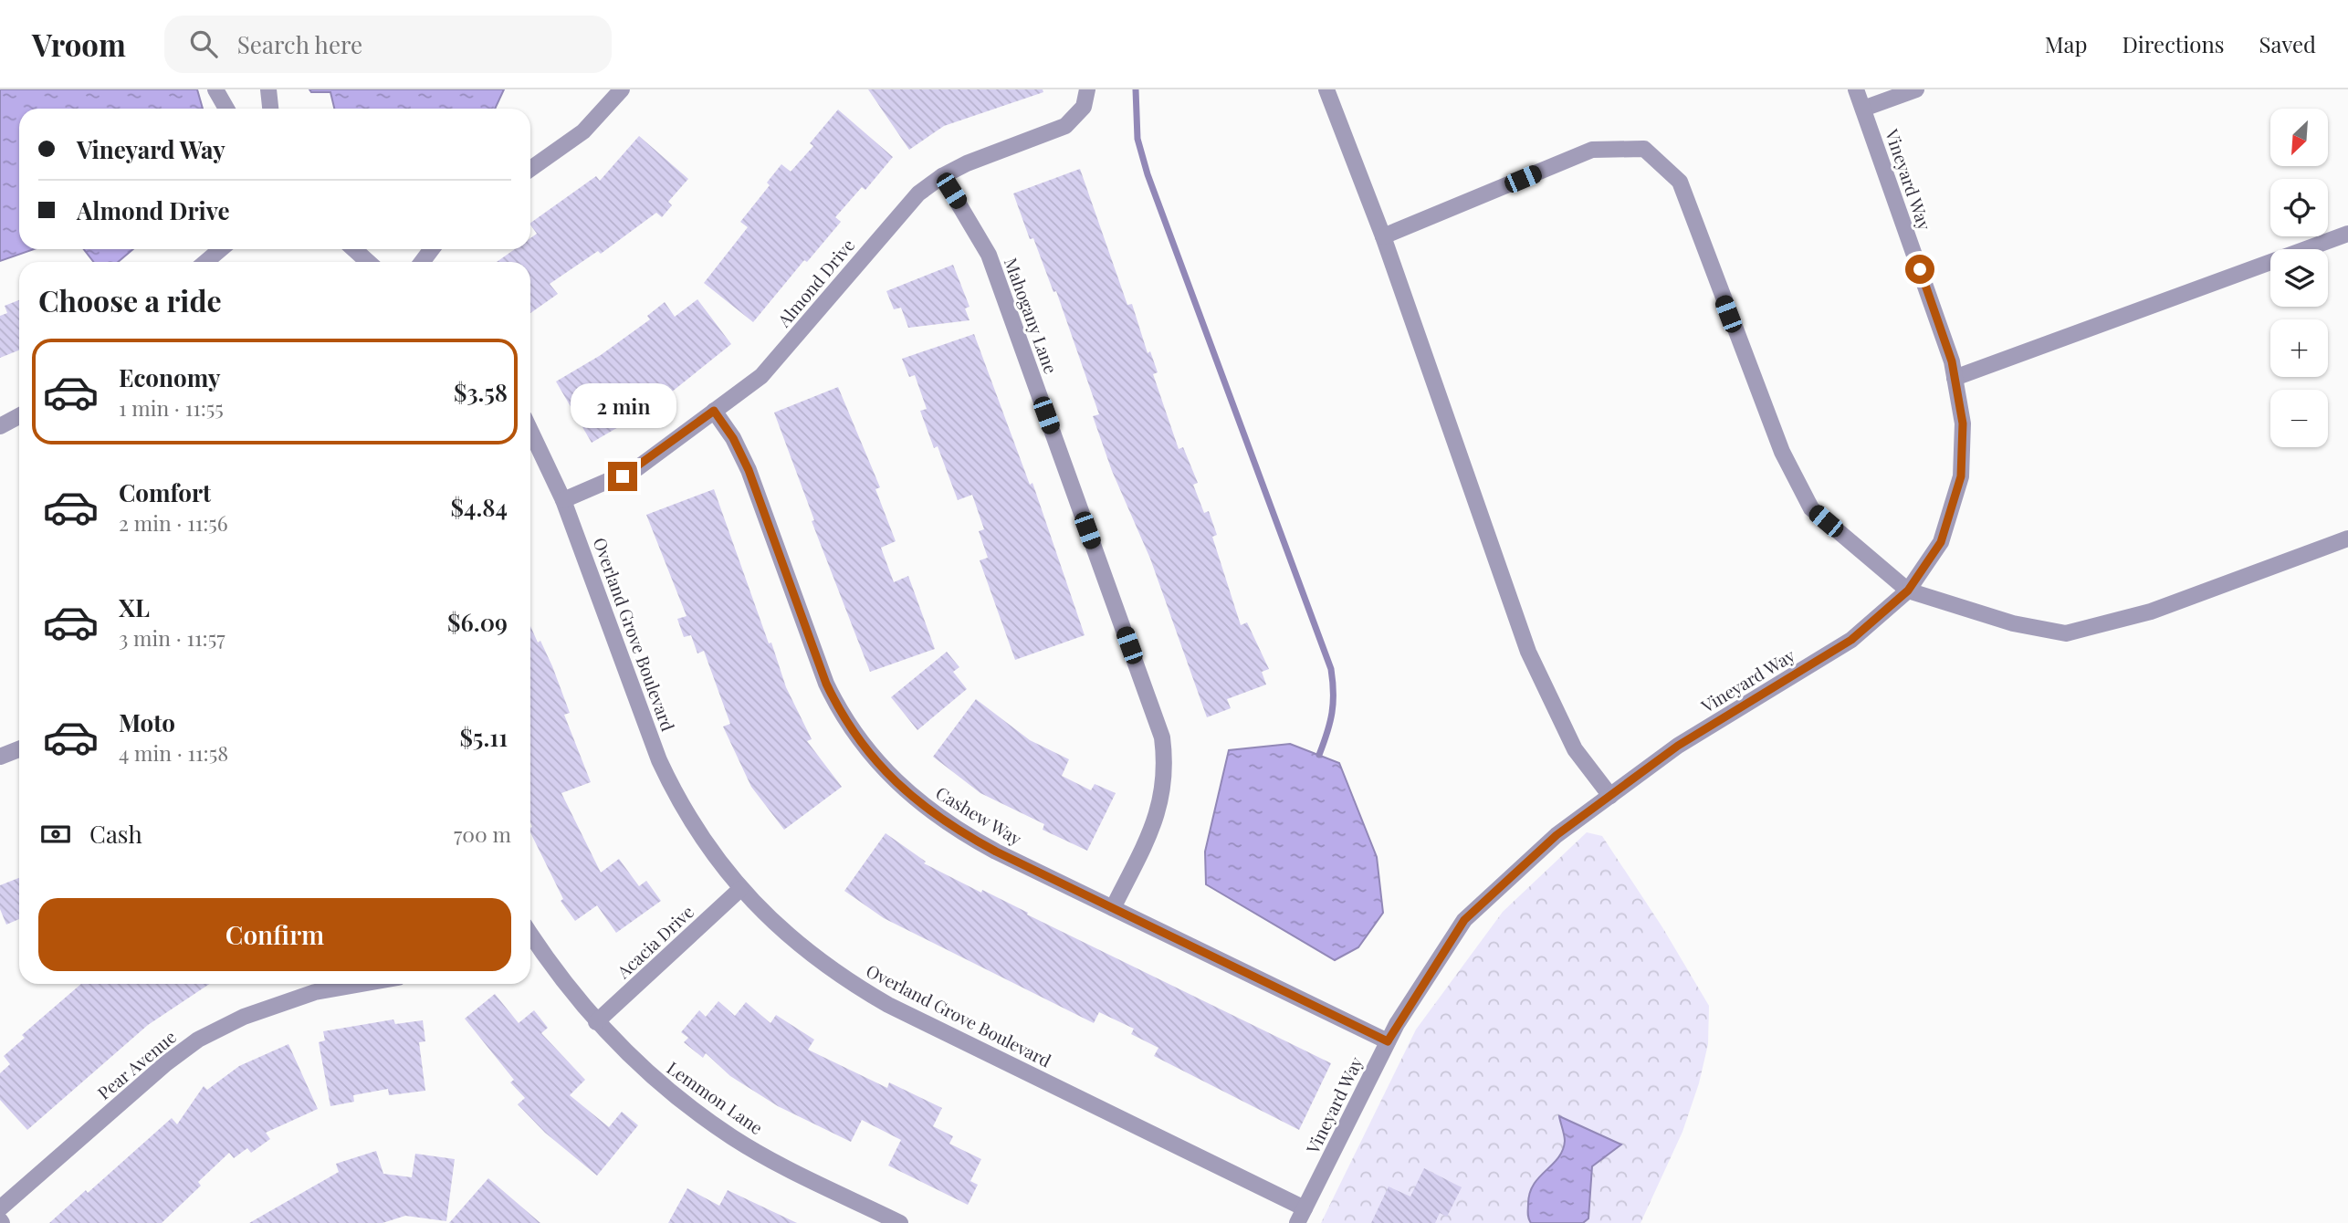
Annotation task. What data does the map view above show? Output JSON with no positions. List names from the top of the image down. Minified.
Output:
{"streets":{"street":["Vineyard Way","Almond Drive","Mahogany Lane","Overland Grove Boulevard","Cashew Way","Acacia Drive","Pear Avenue","Lemmon Lane"]},"crossings":[["Vineyard Way","Overland Grove Boulevard"],["Vineyard Way","Cashew Way"],["Almond Drive","Mahogany Lane"],["Almond Drive","Overland Grove Boulevard"],["Almond Drive","Cashew Way"],["Mahogany Lane","Cashew Way"],["Overland Grove Boulevard","Acacia Drive"],["Acacia Drive","Lemmon Lane"]],"north":"bottom left","page":{"header":"Vroom","search":"Search here","nav":["Map","Directions","Saved"],"map_buttons":["+","−"],"banner":["Vineyard Way","Almond Drive"],"heading":"Choose a ride","list":[{"name":"Economy","note":"1 min · 11:55","value":"$3.58"},{"name":"Comfort","note":"2 min · 11:56","value":"$4.84"},{"name":"XL","note":"3 min · 11:57","value":"$6.09"},{"name":"Moto","note":"4 min · 11:58","value":"$5.11"}],"bubble":"2 min","pay":["Cash","700 m"],"buttons":"Confirm"}}
